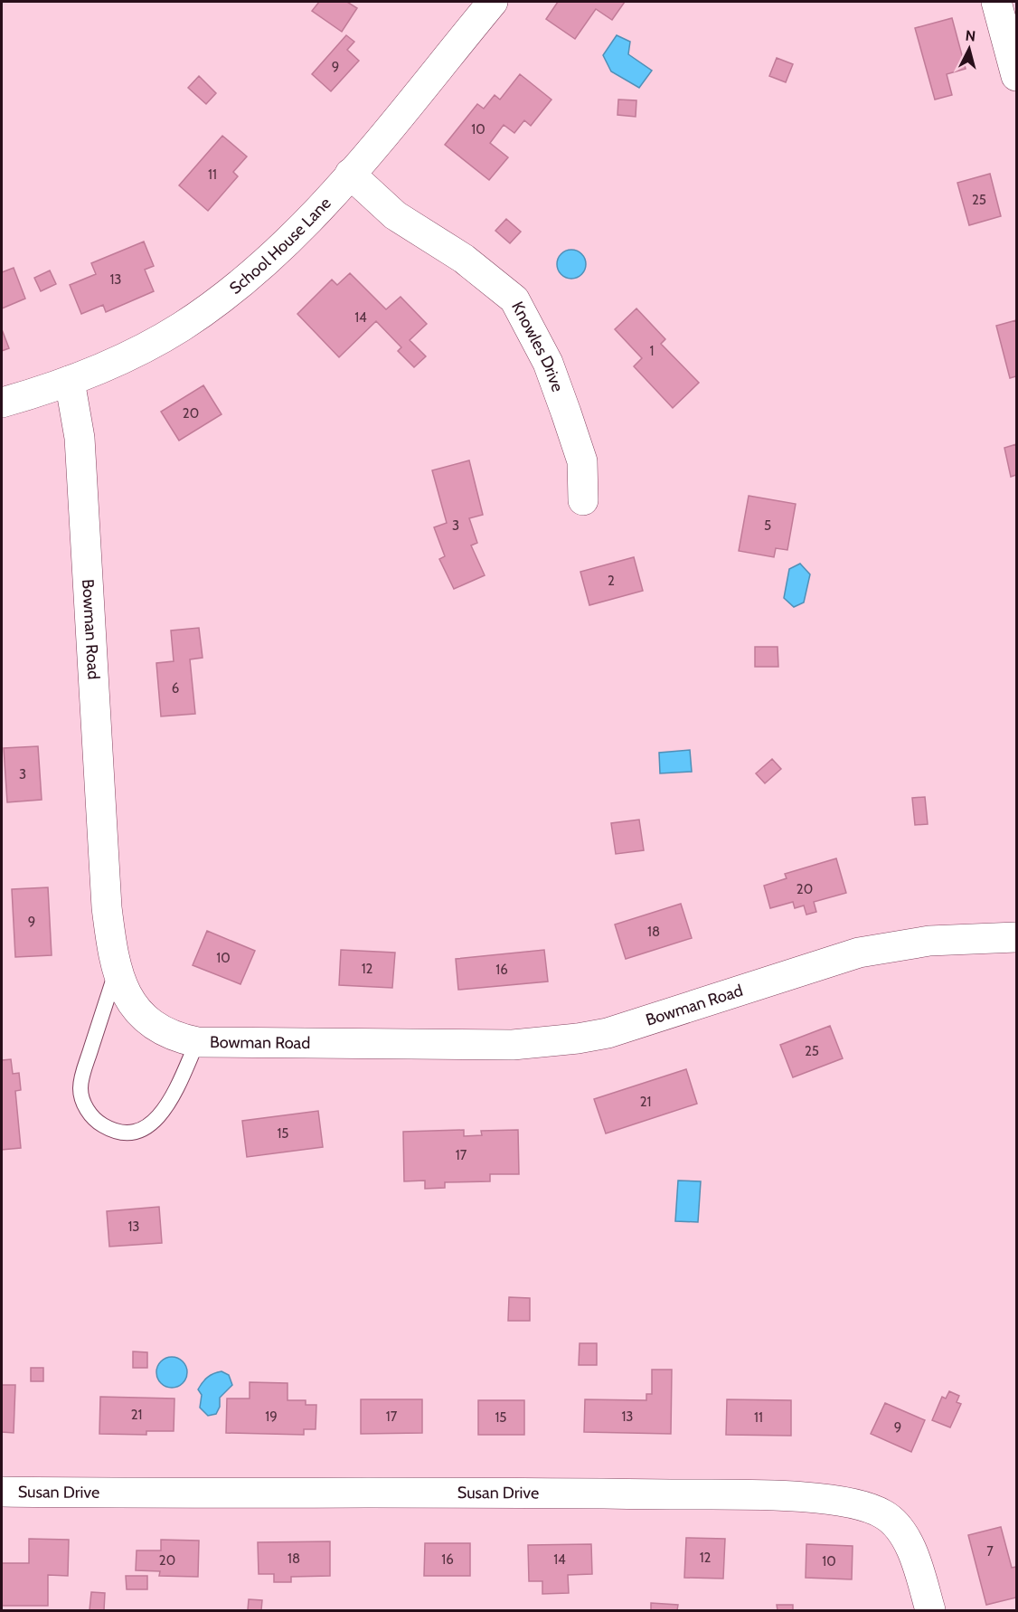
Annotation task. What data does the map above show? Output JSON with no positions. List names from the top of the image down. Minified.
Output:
{"streets":{"street":["School House Lane","Knowles Drive","Bowman Road","Susan Drive"]},"crossings":[["School House Lane","Knowles Drive"],["School House Lane","Bowman Road"]],"house_numbers":["9","10","11","25","13","14","1","20","3","5","2","6","3","20","9","18","10","12","16","25","21","15","17","13","21","19","17","13","15","11","9","7","12","18","16","14","20","10"],"north":"top"}
